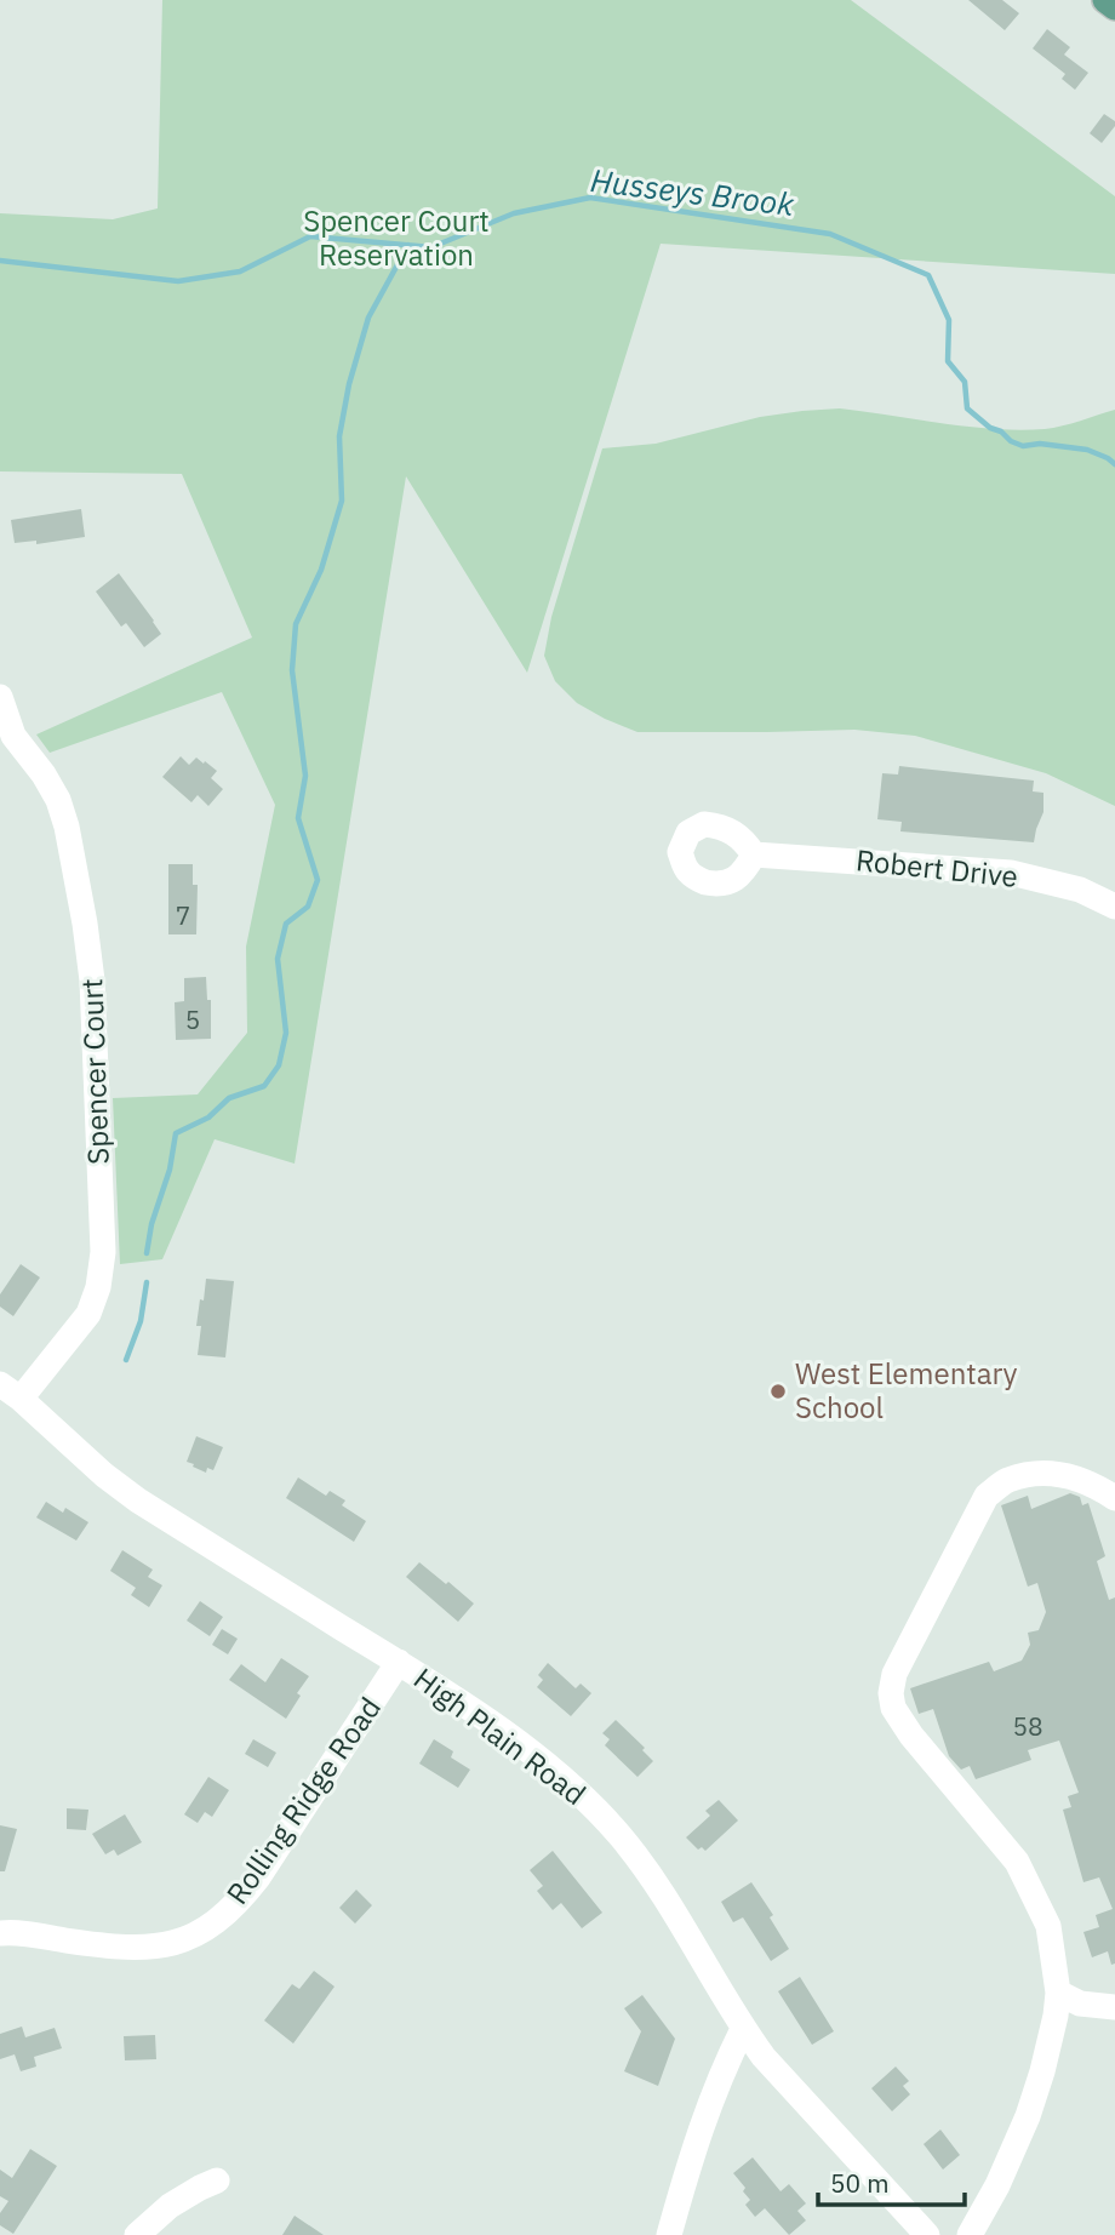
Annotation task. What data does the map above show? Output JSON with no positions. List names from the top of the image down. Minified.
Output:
{"streets":{"street":["Robert Drive","Spencer Court","High Plain Road","Rolling Ridge Road"]},"crossings":[["Spencer Court","High Plain Road"],["High Plain Road","Rolling Ridge Road"]],"water":["Husseys Brook"],"parks":["Spencer Court Reservation"],"places":["West Elementary School"],"house_numbers":["7","5","58"],"scale_bar":"50 m"}
